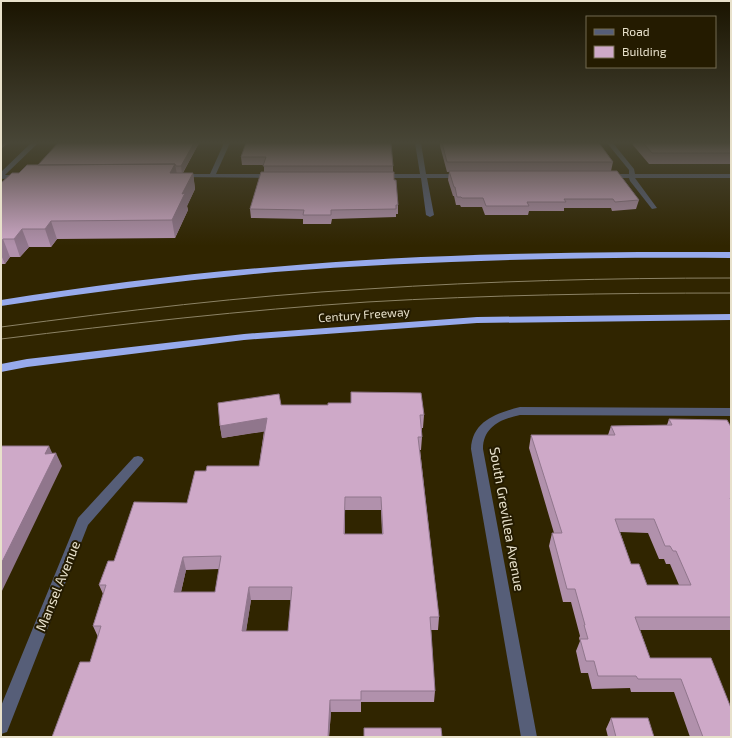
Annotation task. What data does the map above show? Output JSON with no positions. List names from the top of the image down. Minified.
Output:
{"streets":{"highway":["Century Freeway"],"street":["South Grevillea Avenue","Mansel Avenue"]},"legend":["Road","Building"]}
